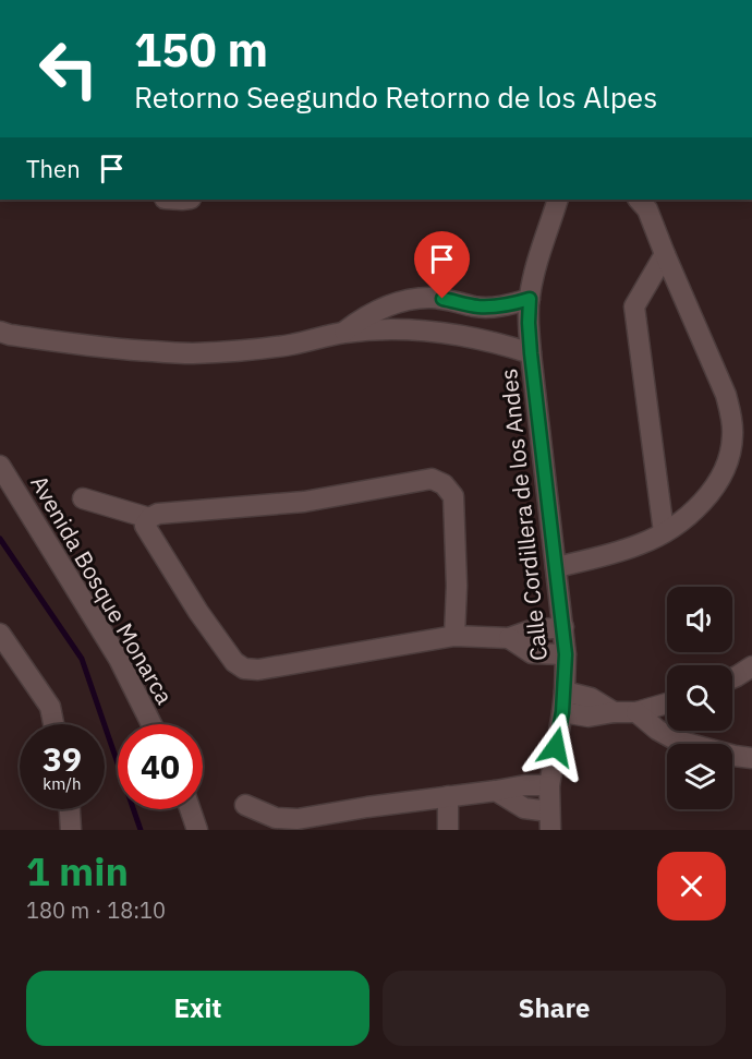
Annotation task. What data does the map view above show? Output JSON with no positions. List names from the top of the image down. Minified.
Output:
{"streets":{"street":["Calle Cordillera de los Andes","Avenida Bosque Monarca"]},"page":{"turn":["150 m","Retorno Seegundo Retorno de los Alpes"],"then":"Then","speed":"39 km/h","limit":"40","heading":["1 min","180 m · 18:10"],"buttons":["Exit","Share"]}}
